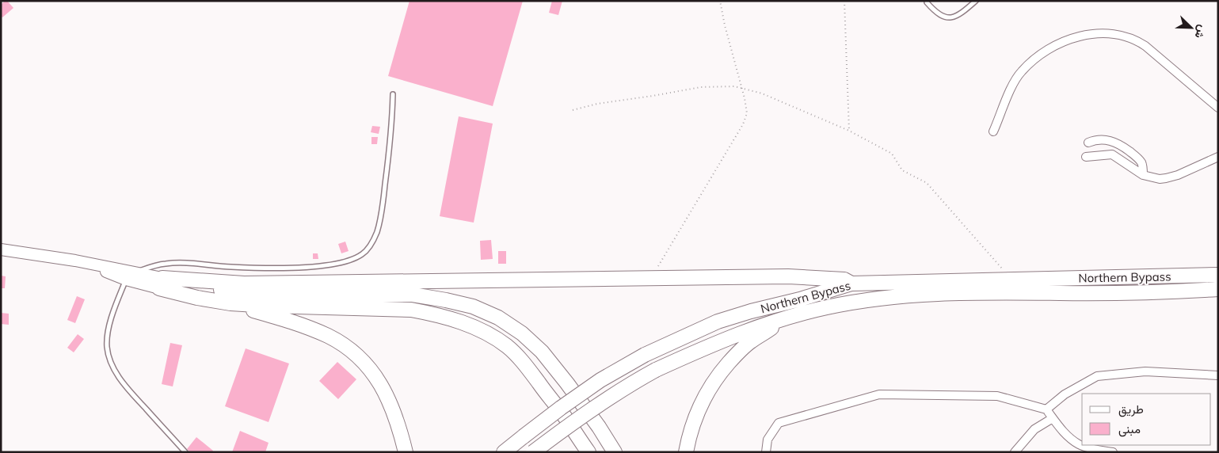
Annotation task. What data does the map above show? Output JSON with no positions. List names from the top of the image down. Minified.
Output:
{"streets":{"highway":["Northern Bypass"]},"legend":["طريق","مبنى"],"north":"bottom right"}
